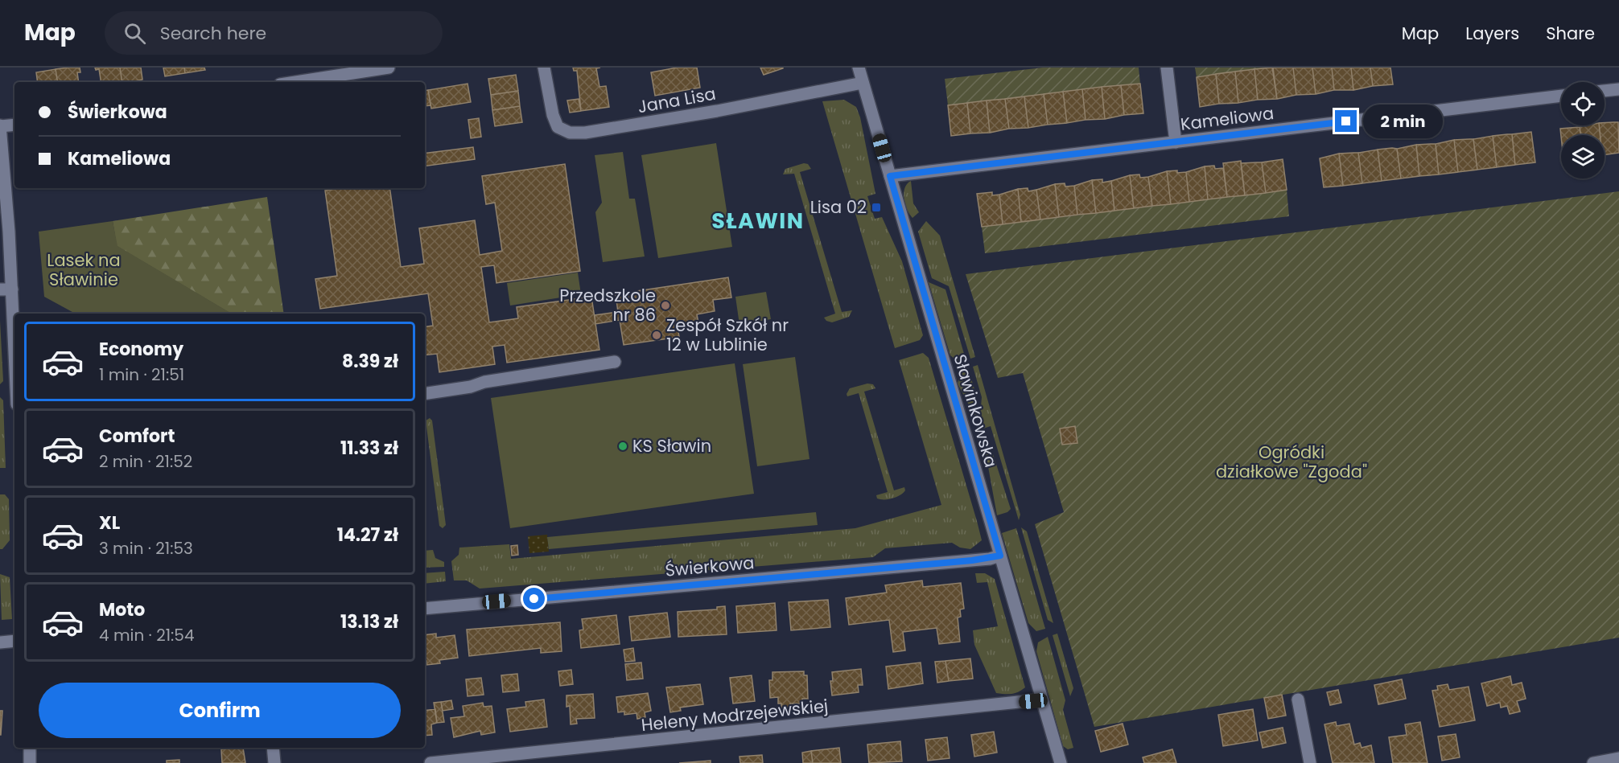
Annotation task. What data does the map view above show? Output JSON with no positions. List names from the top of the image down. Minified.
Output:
{"streets":{"street":["Jana Lisa","Kameliowa","Sławinkowska","Świerkowa","Heleny Modrzejewskiej"]},"crossings":[["Jana Lisa","Sławinkowska"],["Kameliowa","Sławinkowska"],["Sławinkowska","Świerkowa"],["Sławinkowska","Heleny Modrzejewskiej"]],"districts":["SŁAWIN"],"parks":["Lasek na Sławinie","Ogródki działkowe \"Zgoda\""],"places":{"transit":["Lisa 02"],"other":["Przedszkole nr 86","Zespół Szkół nr 12 w Lublinie","KS Sławin"]},"page":{"header":"Map","search":"Search here","nav":["Map","Layers","Share"],"banner":["Świerkowa","Kameliowa"],"bubble":"2 min","list":[{"name":"Economy","note":"1 min · 21:51","value":"8.39 zł"},{"name":"Comfort","note":"2 min · 21:52","value":"11.33 zł"},{"name":"XL","note":"3 min · 21:53","value":"14.27 zł"},{"name":"Moto","note":"4 min · 21:54","value":"13.13 zł"}],"buttons":"Confirm"}}
